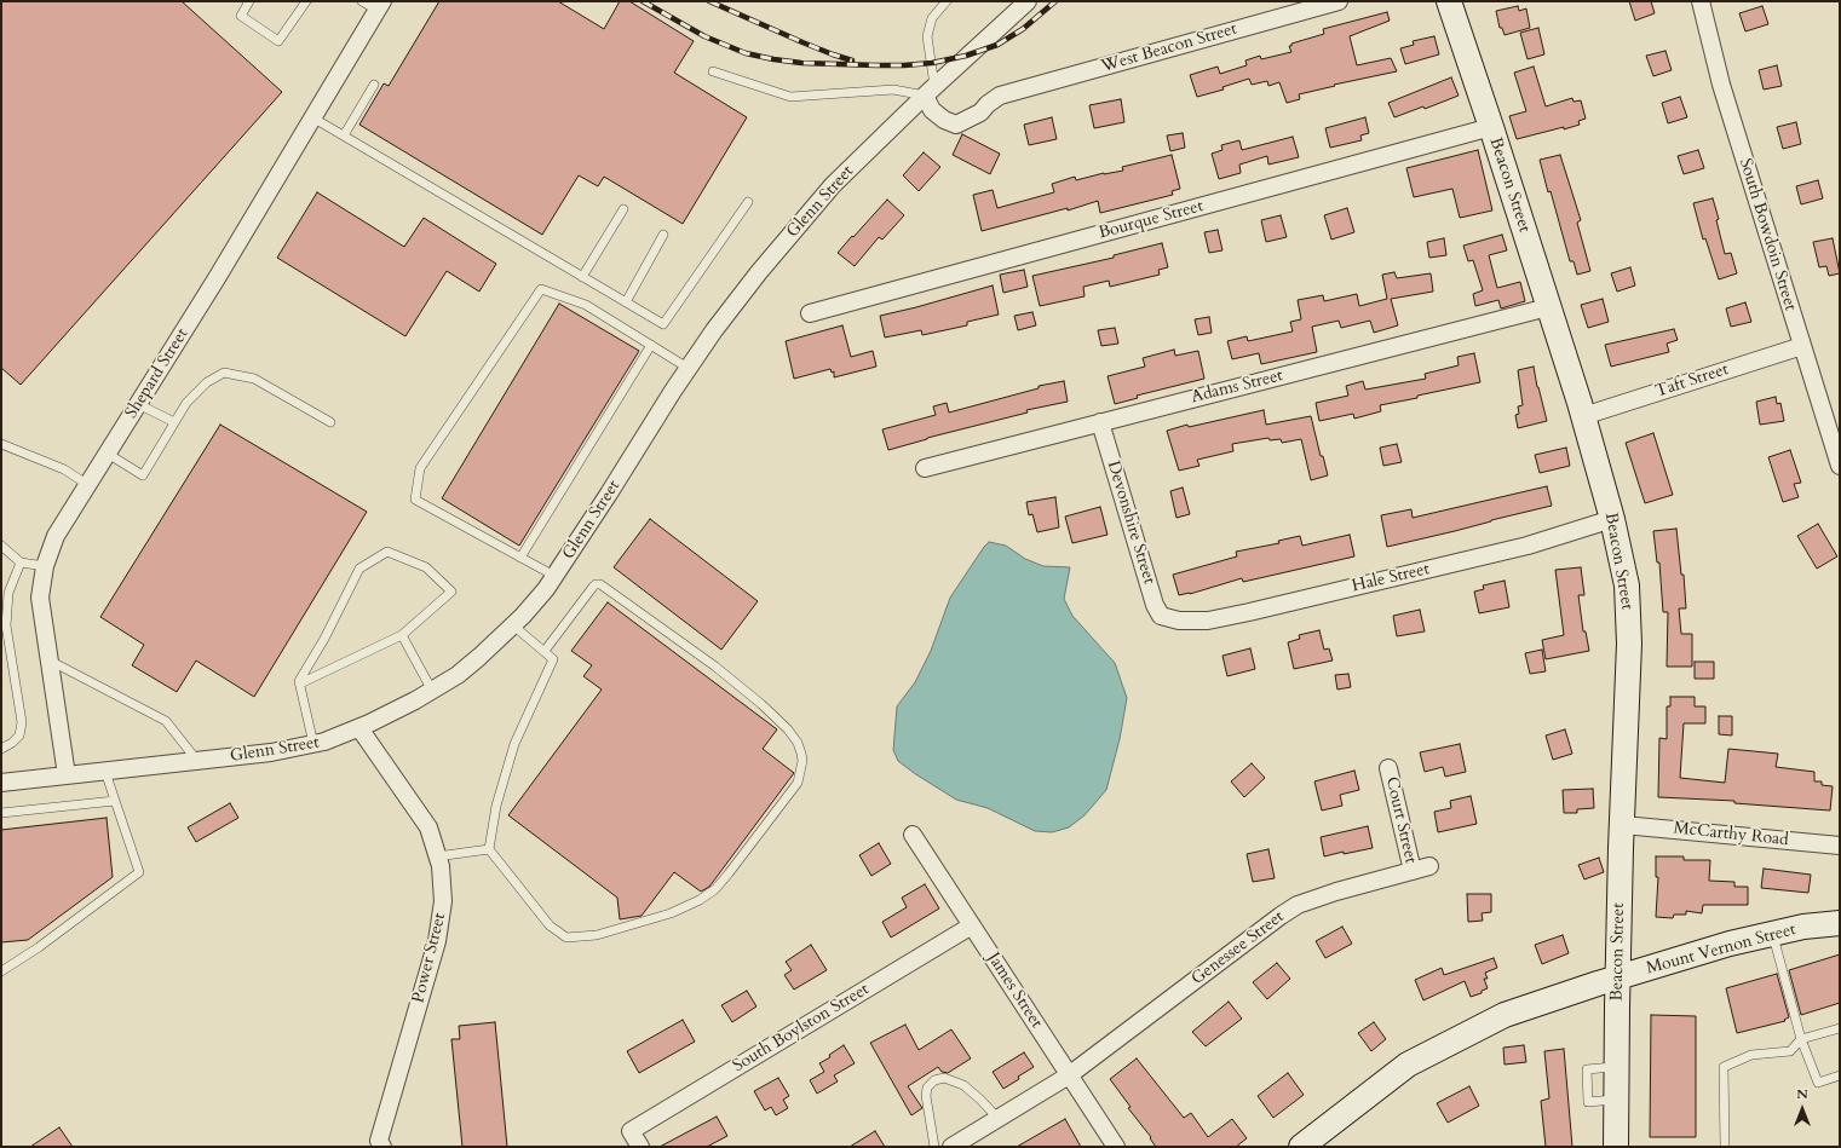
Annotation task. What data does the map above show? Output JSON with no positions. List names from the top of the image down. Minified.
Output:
{"streets":{"main road":["Beacon Street","Mount Vernon Street"],"street":["West Beacon Street","Glenn Street","Bourque Street","South Bowdoin Street","Shepard Street","Taft Street","Adams Street","Devonshire Street","Hale Street","Court Street","McCarthy Road","Genessee Street","Power Street","James Street","South Boylston Street"]},"crossings":[["West Beacon Street","Glenn Street"],["Beacon Street","Bourque Street"],["Beacon Street","Taft Street"],["Beacon Street","Adams Street"],["Beacon Street","Hale Street"],["Beacon Street","McCarthy Road"],["Beacon Street","Mount Vernon Street"],["Glenn Street","Shepard Street"],["Glenn Street","Power Street"],["South Bowdoin Street","Taft Street"],["Adams Street","Devonshire Street"],["Devonshire Street","Hale Street"],["Court Street","Genessee Street"],["Genessee Street","James Street"],["James Street","South Boylston Street"]],"north":"top"}
